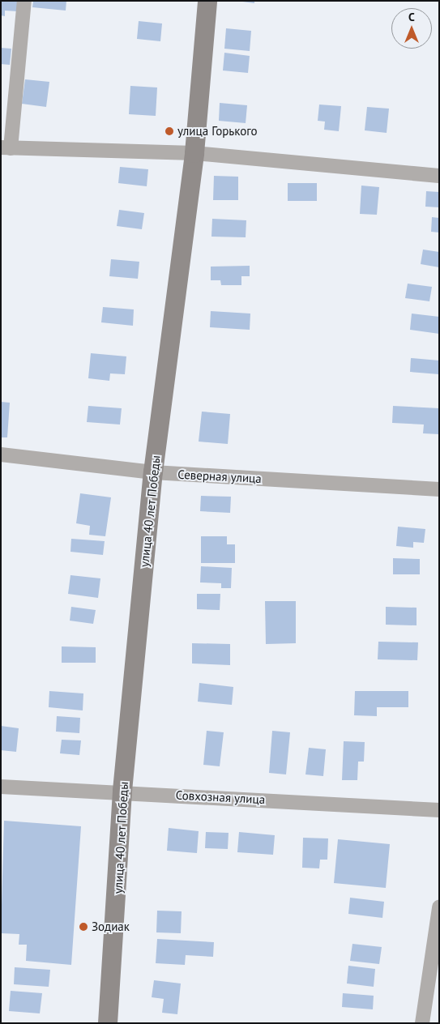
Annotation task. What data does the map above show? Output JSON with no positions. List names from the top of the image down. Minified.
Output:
{"streets":{"main road":["улица 40 лет Победы"],"street":["Северная улица","Совхозная улица"]},"crossings":[["Северная улица","улица 40 лет Победы"],["улица 40 лет Победы","Совхозная улица"]],"places":["улица Горького","Зодиак"],"north":"top"}
